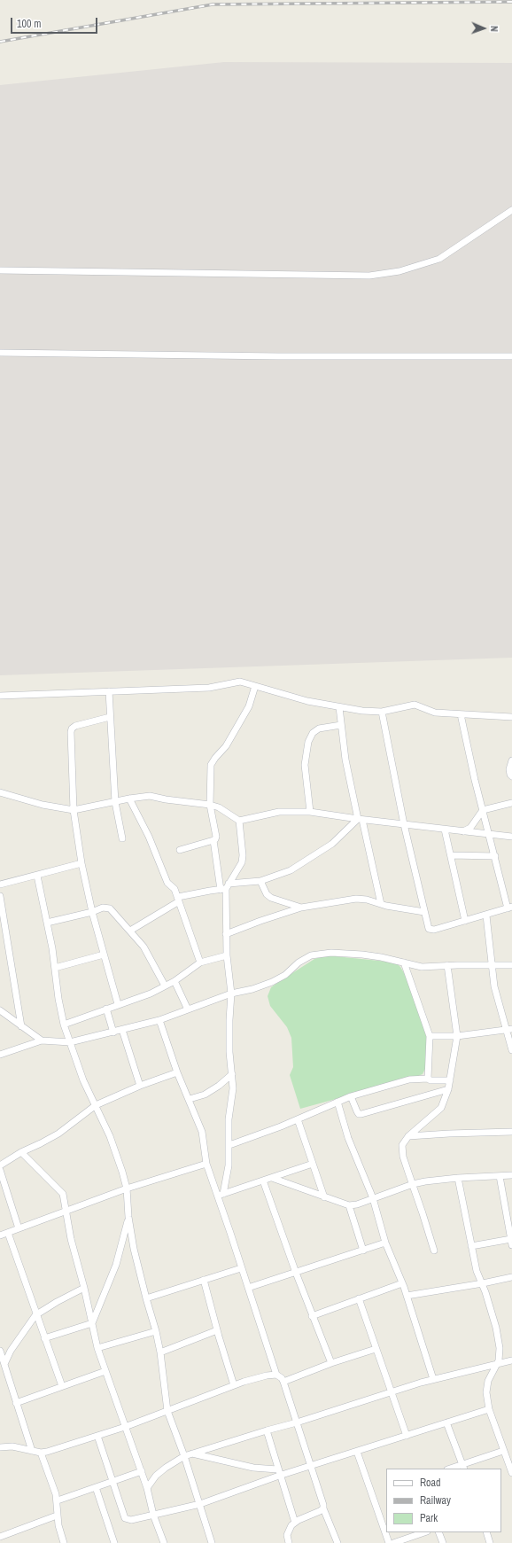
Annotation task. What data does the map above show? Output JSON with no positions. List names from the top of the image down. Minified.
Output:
{"legend":["Road","Railway","Park"],"scale_bar":"100 m","north":"right"}
